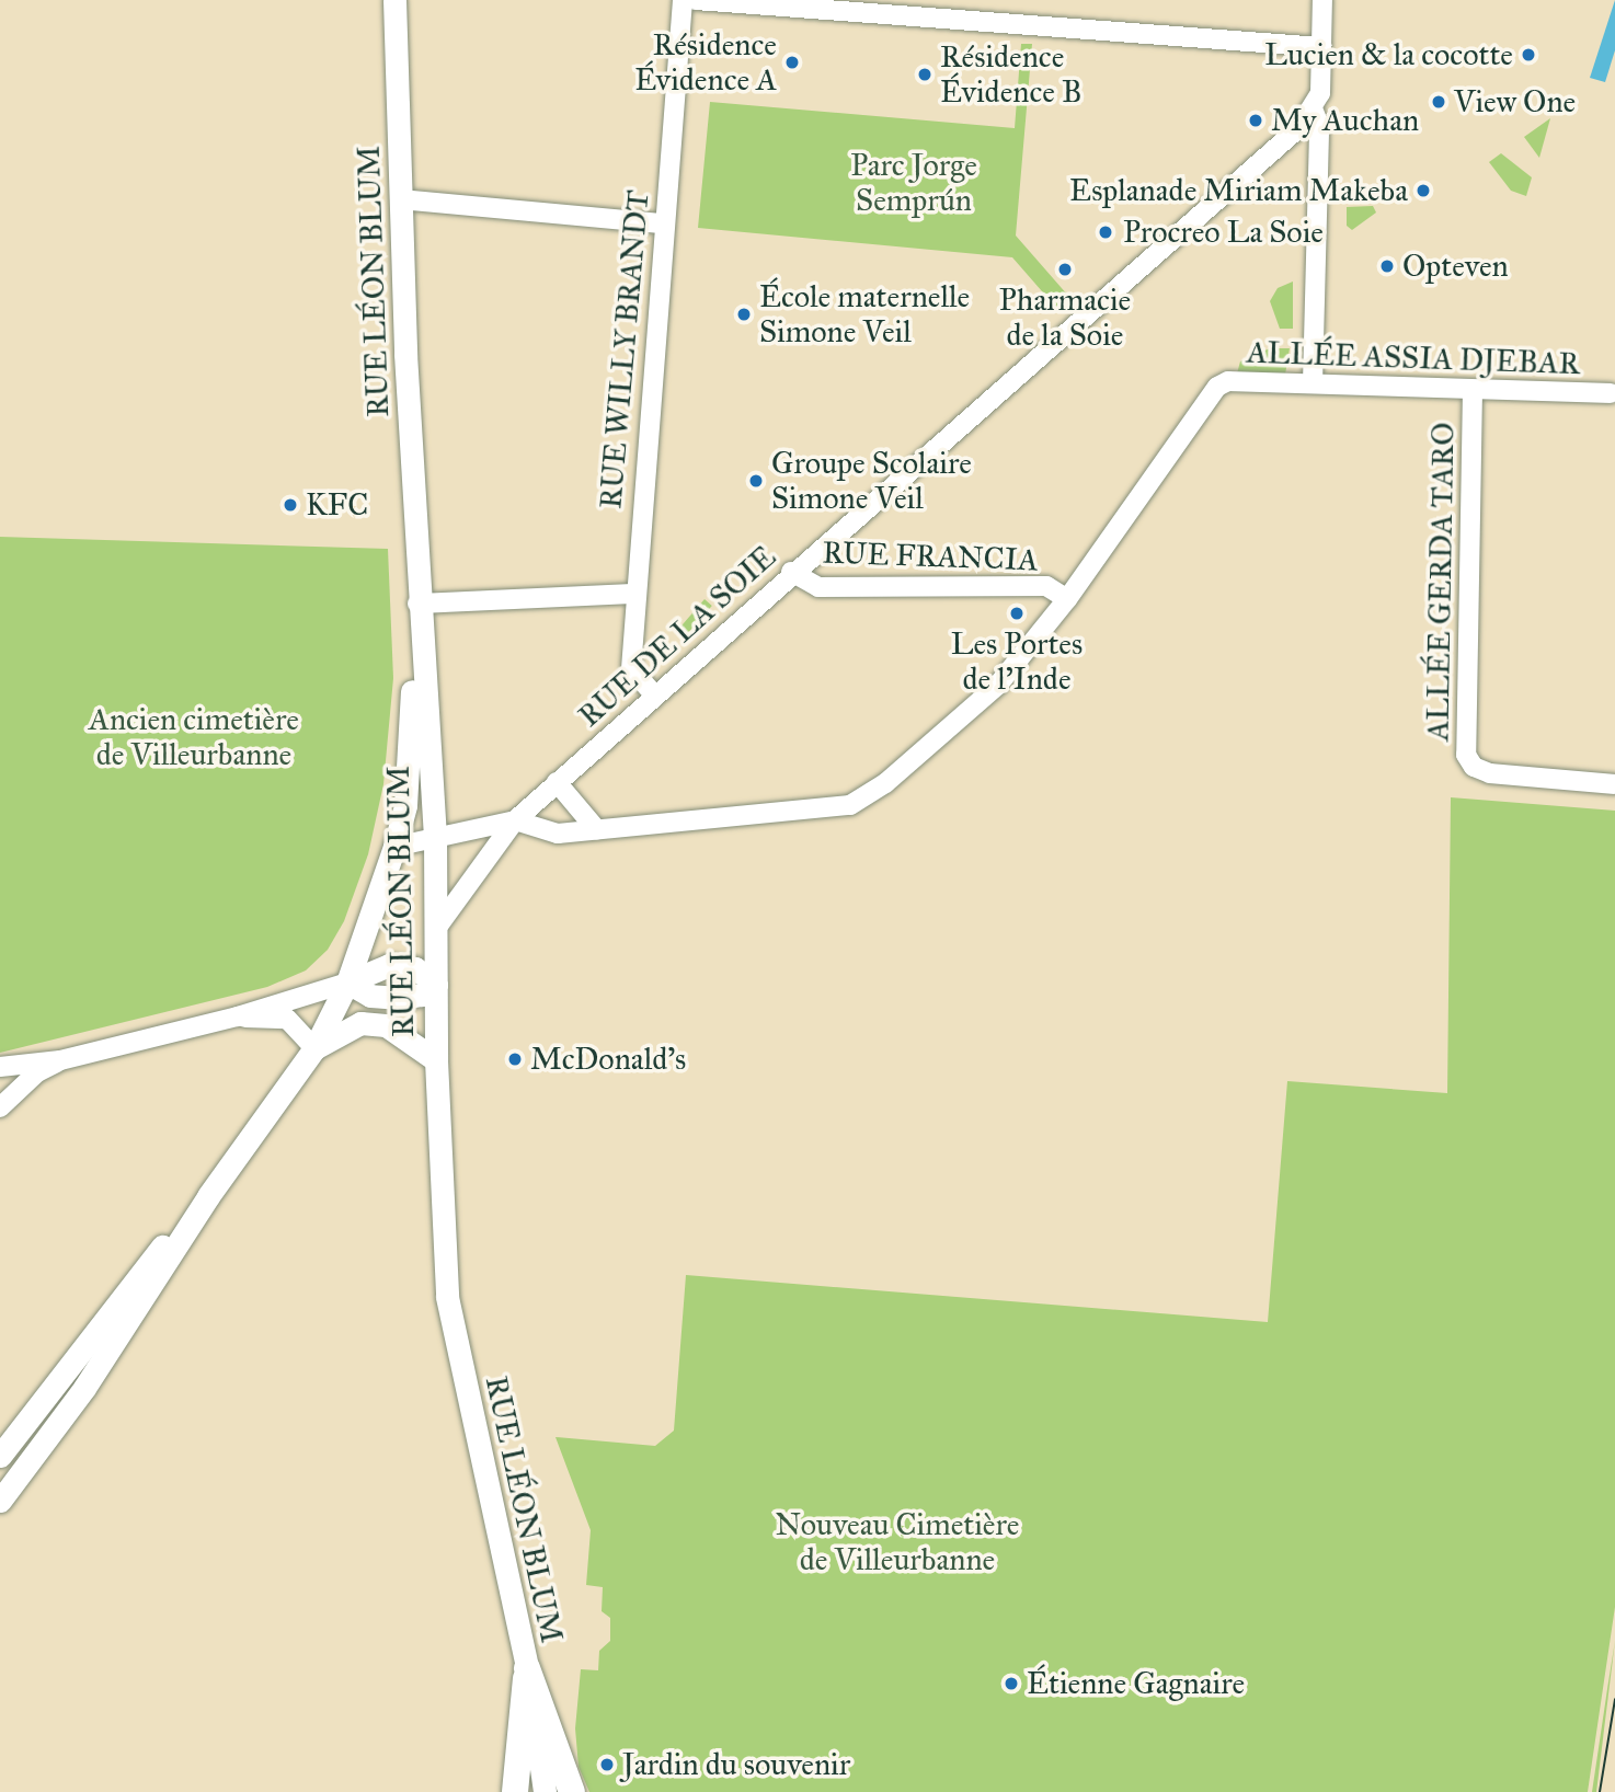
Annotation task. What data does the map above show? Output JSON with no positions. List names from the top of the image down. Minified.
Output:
{"streets":{"main road":["RUE LÉON BLUM"],"street":["RUE WILLY BRANDT","ALLÉE ASSIA DJEBAR","RUE FRANCIA","ALLÉE GERDA TARO","RUE DE LA SOIE"]},"crossings":[["RUE LÉON BLUM","RUE DE LA SOIE"],["RUE WILLY BRANDT","RUE DE LA SOIE"],["ALLÉE ASSIA DJEBAR","RUE FRANCIA"],["ALLÉE ASSIA DJEBAR","ALLÉE GERDA TARO"],["RUE FRANCIA","RUE DE LA SOIE"]],"parks":["Parc Jorge Semprún","Ancien cimetière de Villeurbanne","Nouveau Cimetière de Villeurbanne"],"places":["Lucien & la cocotte","Résidence Évidence A","Résidence Évidence B","View One","My Auchan","Esplanade Miriam Makeba","Procreo La Soie","Opteven","Pharmacie de la Soie","École maternelle Simone Veil","Groupe Scolaire Simone Veil","KFC","Les Portes de l'Inde","McDonald's","Étienne Gagnaire","Jardin du souvenir"]}
